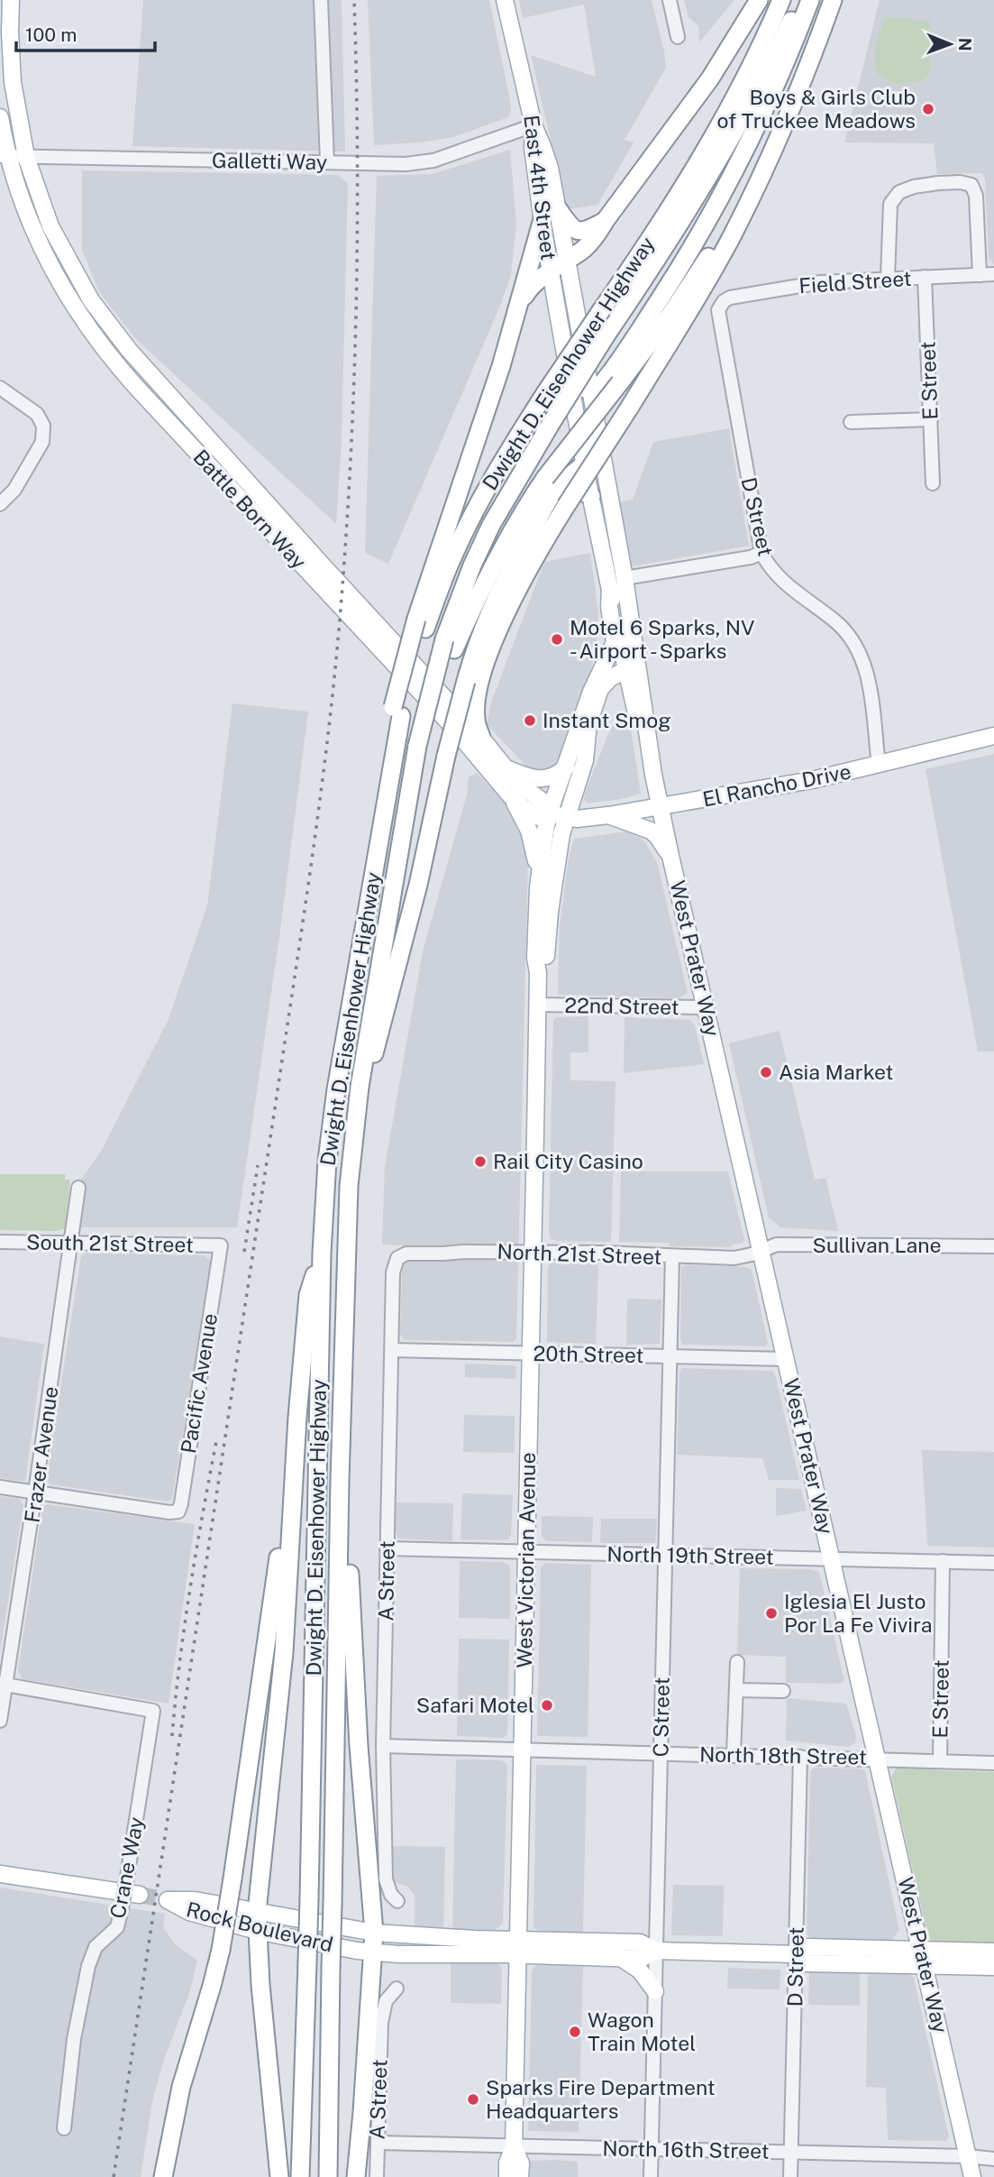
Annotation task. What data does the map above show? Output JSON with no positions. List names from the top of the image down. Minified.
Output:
{"streets":{"highway":["Dwight D. Eisenhower Highway"],"main road":["East 4th Street","Battle Born Way","El Rancho Drive","West Prater Way","West Victorian Avenue","Rock Boulevard"],"street":["Galletti Way","Field Street","E Street","D Street","22nd Street","South 21st Street","Sullivan Lane","North 21st Street","20th Street","Pacific Avenue","Frazer Avenue","North 19th Street","A Street","C Street","North 18th Street","Crane Way","North 16th Street"]},"crossings":[["Galletti Way","East 4th Street"],["Galletti Way","Battle Born Way"],["Galletti Way","West Prater Way"],["East 4th Street","West Prater Way"],["Field Street","E Street"],["Field Street","D Street"],["E Street","North 19th Street"],["E Street","North 18th Street"],["Battle Born Way","El Rancho Drive"],["Battle Born Way","West Victorian Avenue"],["D Street","El Rancho Drive"],["D Street","North 18th Street"],["D Street","Rock Boulevard"],["D Street","North 16th Street"],["El Rancho Drive","West Prater Way"],["El Rancho Drive","West Victorian Avenue"],["West Prater Way","22nd Street"],["West Prater Way","Sullivan Lane"],["West Prater Way","North 21st Street"],["West Prater Way","20th Street"],["West Prater Way","North 19th Street"],["West Prater Way","West Victorian Avenue"],["West Prater Way","North 18th Street"],["West Prater Way","Rock Boulevard"],["West Prater Way","North 16th Street"],["22nd Street","West Victorian Avenue"],["South 21st Street","Pacific Avenue"],["South 21st Street","Frazer Avenue"],["Sullivan Lane","North 21st Street"],["North 21st Street","West Victorian Avenue"],["North 21st Street","A Street"],["North 21st Street","C Street"],["20th Street","West Victorian Avenue"],["20th Street","A Street"],["20th Street","C Street"],["Pacific Avenue","Frazer Avenue"],["Frazer Avenue","Crane Way"],["North 19th Street","West Victorian Avenue"],["North 19th Street","A Street"],["North 19th Street","C Street"],["West Victorian Avenue","North 18th Street"],["West Victorian Avenue","Rock Boulevard"],["West Victorian Avenue","North 16th Street"],["A Street","North 18th Street"],["A Street","North 16th Street"],["C Street","North 18th Street"],["C Street","Rock Boulevard"],["C Street","North 16th Street"]],"places":["Boys & Girls Club of Truckee Meadows","Motel 6 Sparks, NV - Airport - Sparks","Instant Smog","Asia Market","Rail City Casino","Iglesia El Justo Por La Fe Vivira","Safari Motel","Wagon Train Motel","Sparks Fire Department Headquarters"],"scale_bar":"100 m","north":"right"}
